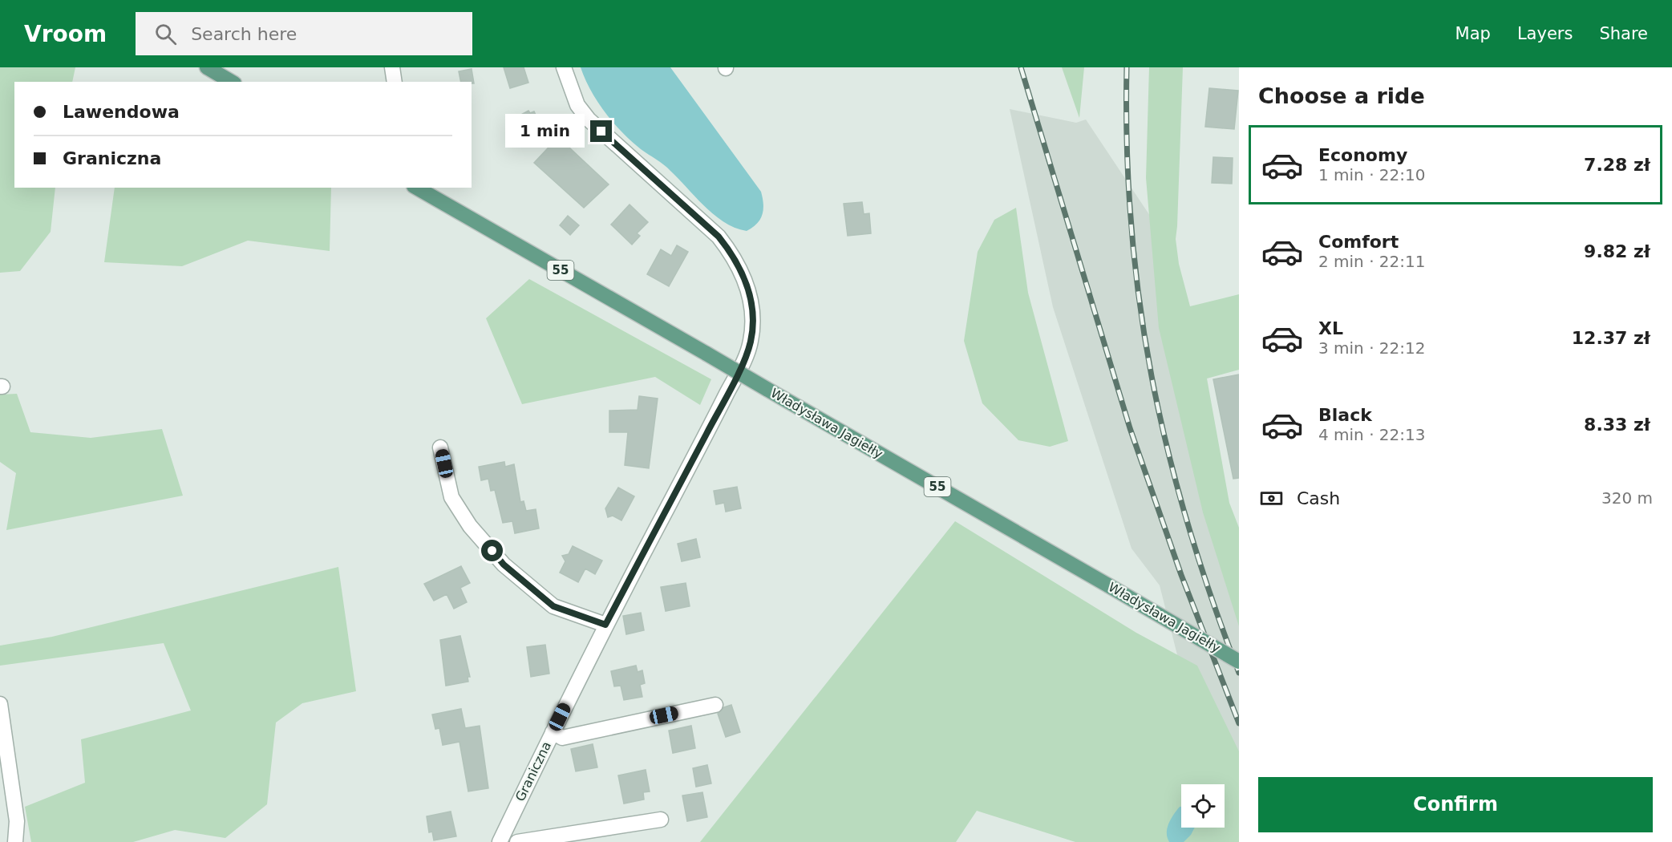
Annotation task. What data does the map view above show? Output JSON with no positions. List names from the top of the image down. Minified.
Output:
{"streets":{"main road":["55","Władysława Jagiełły"],"street":["Graniczna"]},"page":{"header":"Vroom","search":"Search here","nav":["Map","Layers","Share"],"heading":"Choose a ride","banner":["Lawendowa","Graniczna"],"bubble":"1 min","list":[{"name":"Economy","note":"1 min · 22:10","value":"7.28 zł"},{"name":"Comfort","note":"2 min · 22:11","value":"9.82 zł"},{"name":"XL","note":"3 min · 22:12","value":"12.37 zł"},{"name":"Black","note":"4 min · 22:13","value":"8.33 zł"}],"pay":["Cash","320 m"],"buttons":"Confirm"}}
